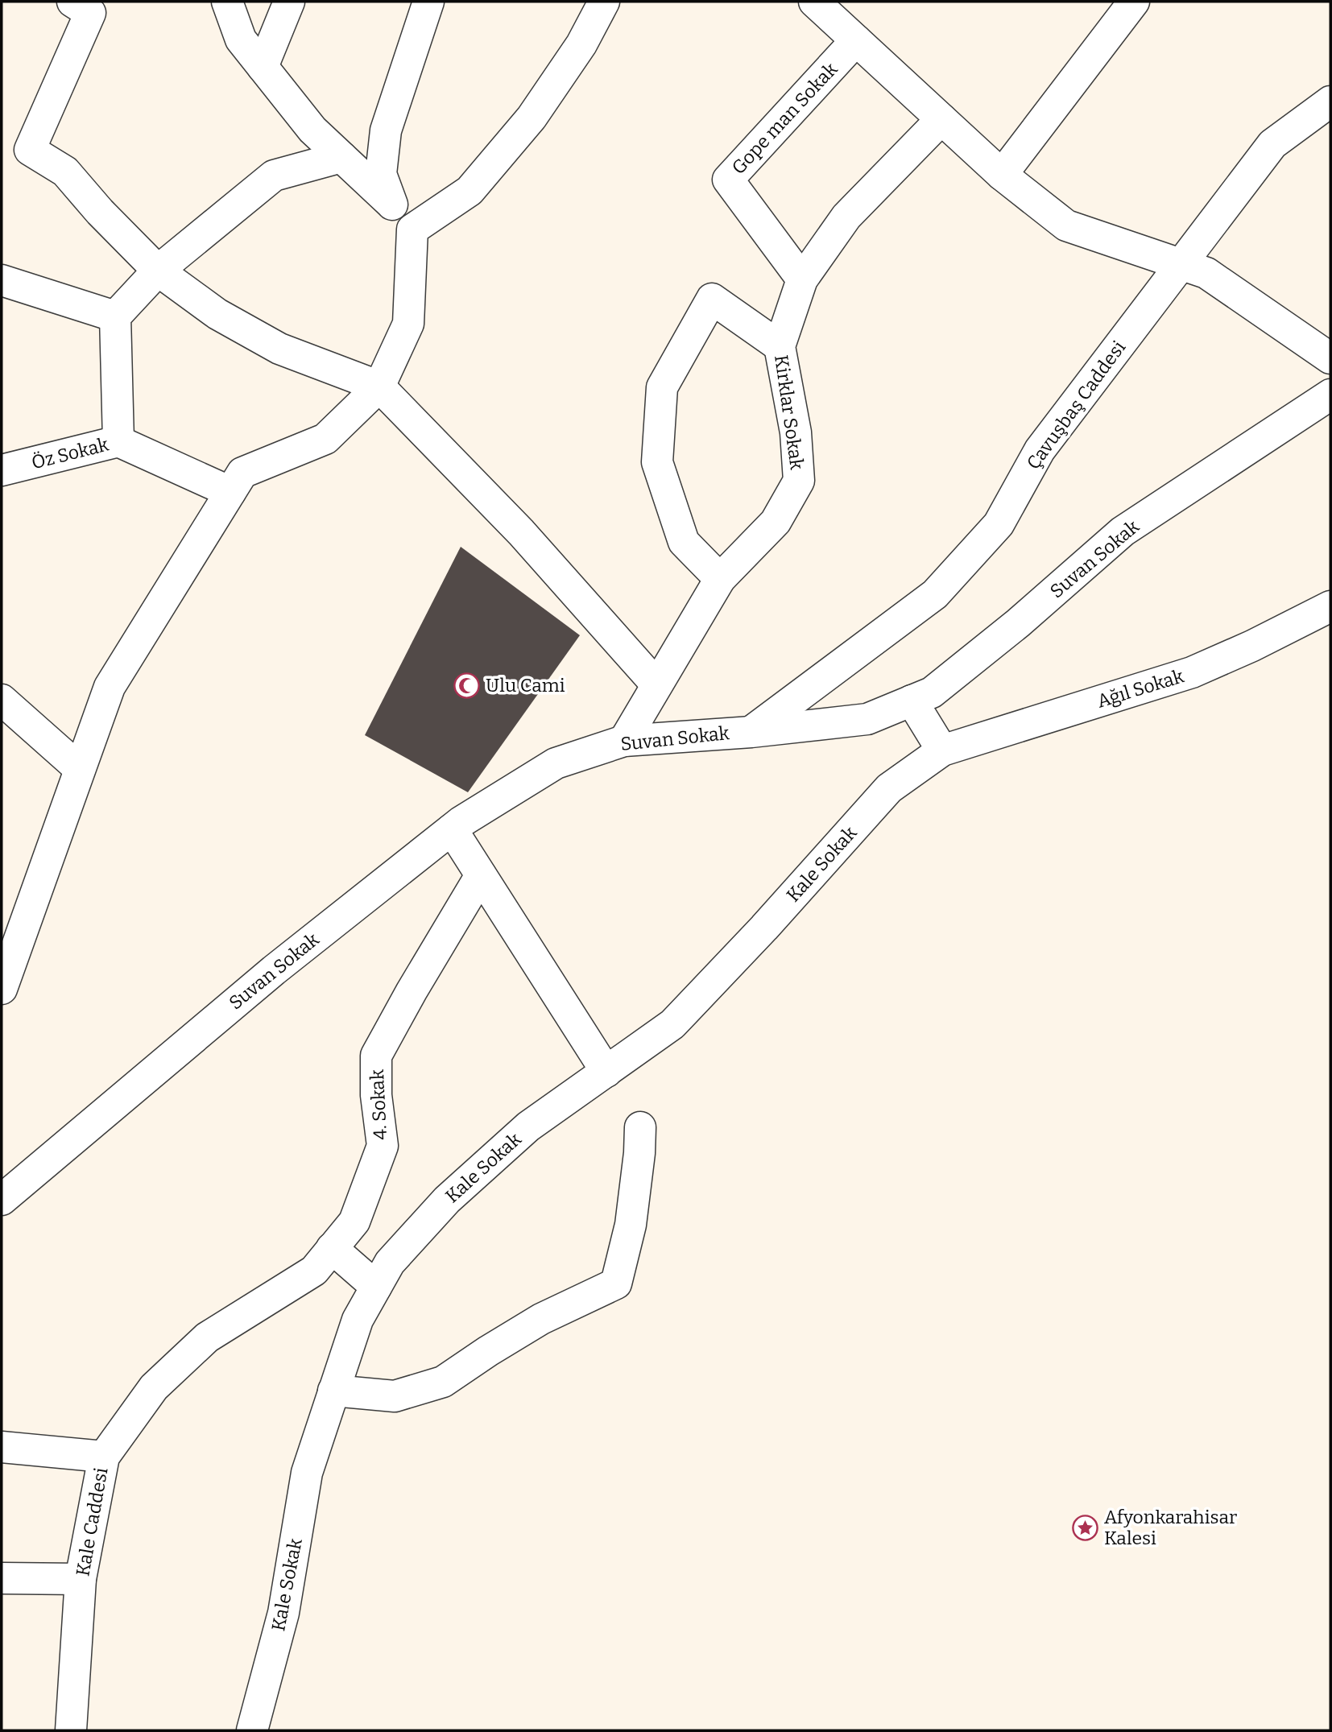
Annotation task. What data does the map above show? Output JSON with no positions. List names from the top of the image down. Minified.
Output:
{"streets":{"street":["Gope man Sokak","Çavuşbaş Caddesi","Kirklar Sokak","Öz Sokak","Suvan Sokak","Ağıl Sokak","Kale Sokak","4. Sokak","Kale Caddesi"]},"crossings":[["Gope man Sokak","Kirklar Sokak"],["Çavuşbaş Caddesi","Suvan Sokak"],["Kirklar Sokak","Suvan Sokak"],["Ağıl Sokak","Kale Sokak"],["4. Sokak","Kale Caddesi"]],"places":{"mosque":["Ulu Cami"],"place":["Afyonkarahisar Kalesi"]}}
